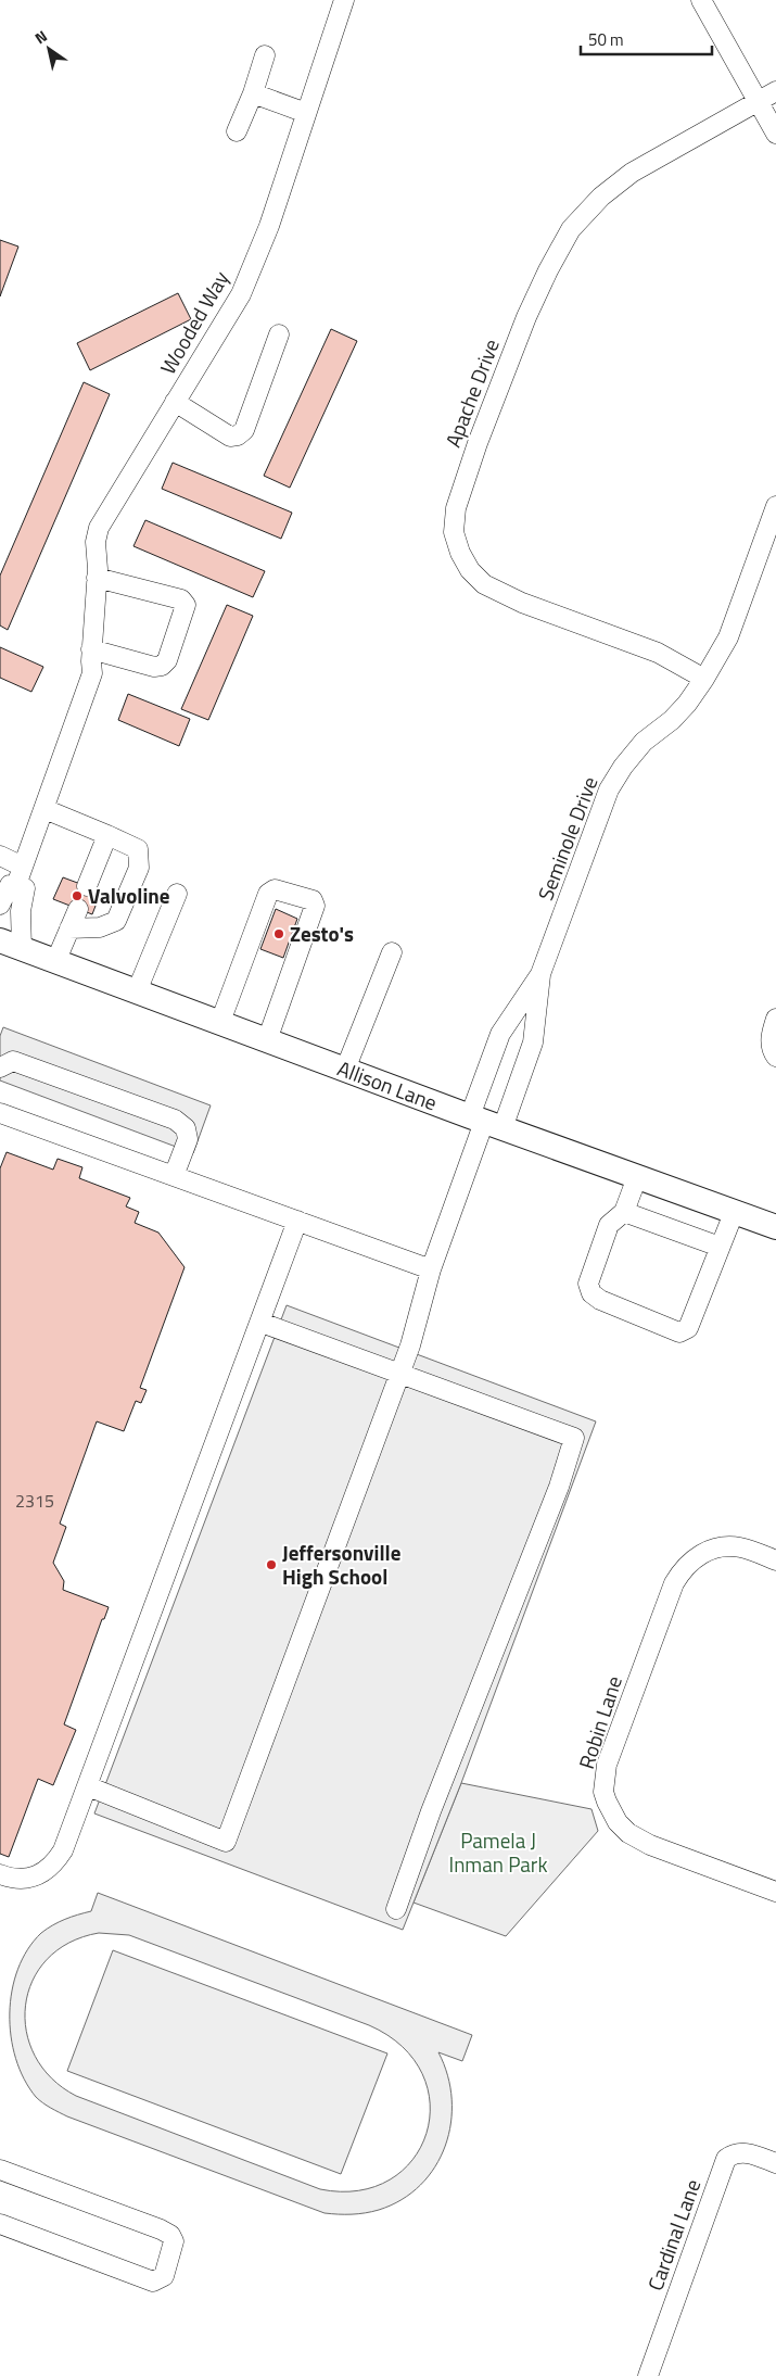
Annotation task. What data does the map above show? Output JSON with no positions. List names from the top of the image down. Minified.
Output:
{"streets":{"main road":["Allison Lane"],"street":["Wooded Way","Apache Drive","Seminole Drive","Robin Lane","Cardinal Lane"]},"crossings":[["Apache Drive","Seminole Drive"],["Seminole Drive","Allison Lane"]],"parks":["Pamela J Inman Park"],"places":["Valvoline","Zesto's","Jeffersonville High School"],"house_numbers":["2315"],"scale_bar":"50 m","north":"top left"}
